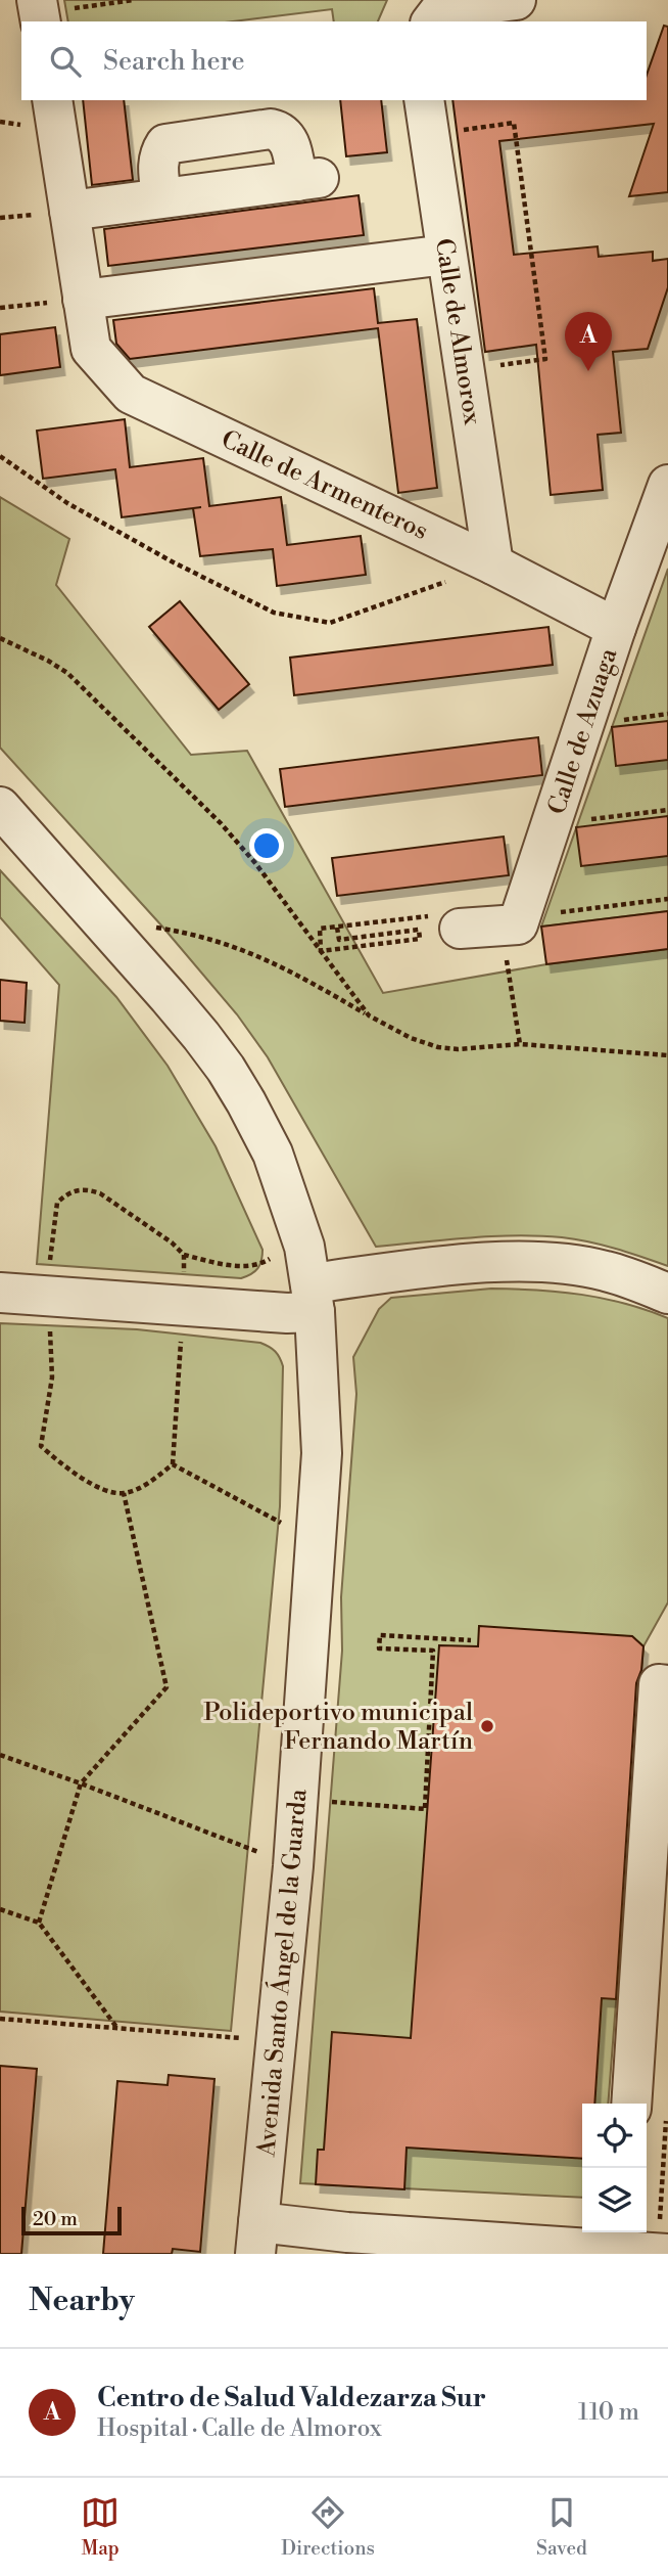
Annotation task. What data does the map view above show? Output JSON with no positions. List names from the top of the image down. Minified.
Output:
{"streets":{"street":["Calle de Almorox","Calle de Armenteros","Calle de Azuaga","Avenida Santo Ángel de la Guarda"]},"crossings":[["Calle de Almorox","Calle de Armenteros"],["Calle de Armenteros","Calle de Azuaga"]],"places":["Polideportivo municipal Fernando Martín"],"scale_bar":"20 m","page":{"search":"Search here","pins":"A","scale":"20 m","heading":"Nearby","list":[{"mark":"A","name":"Centro de Salud Valdezarza Sur","note":"Hospital · Calle de Almorox","value":"110 m"}],"nav":["Map","Directions","Saved"]}}
